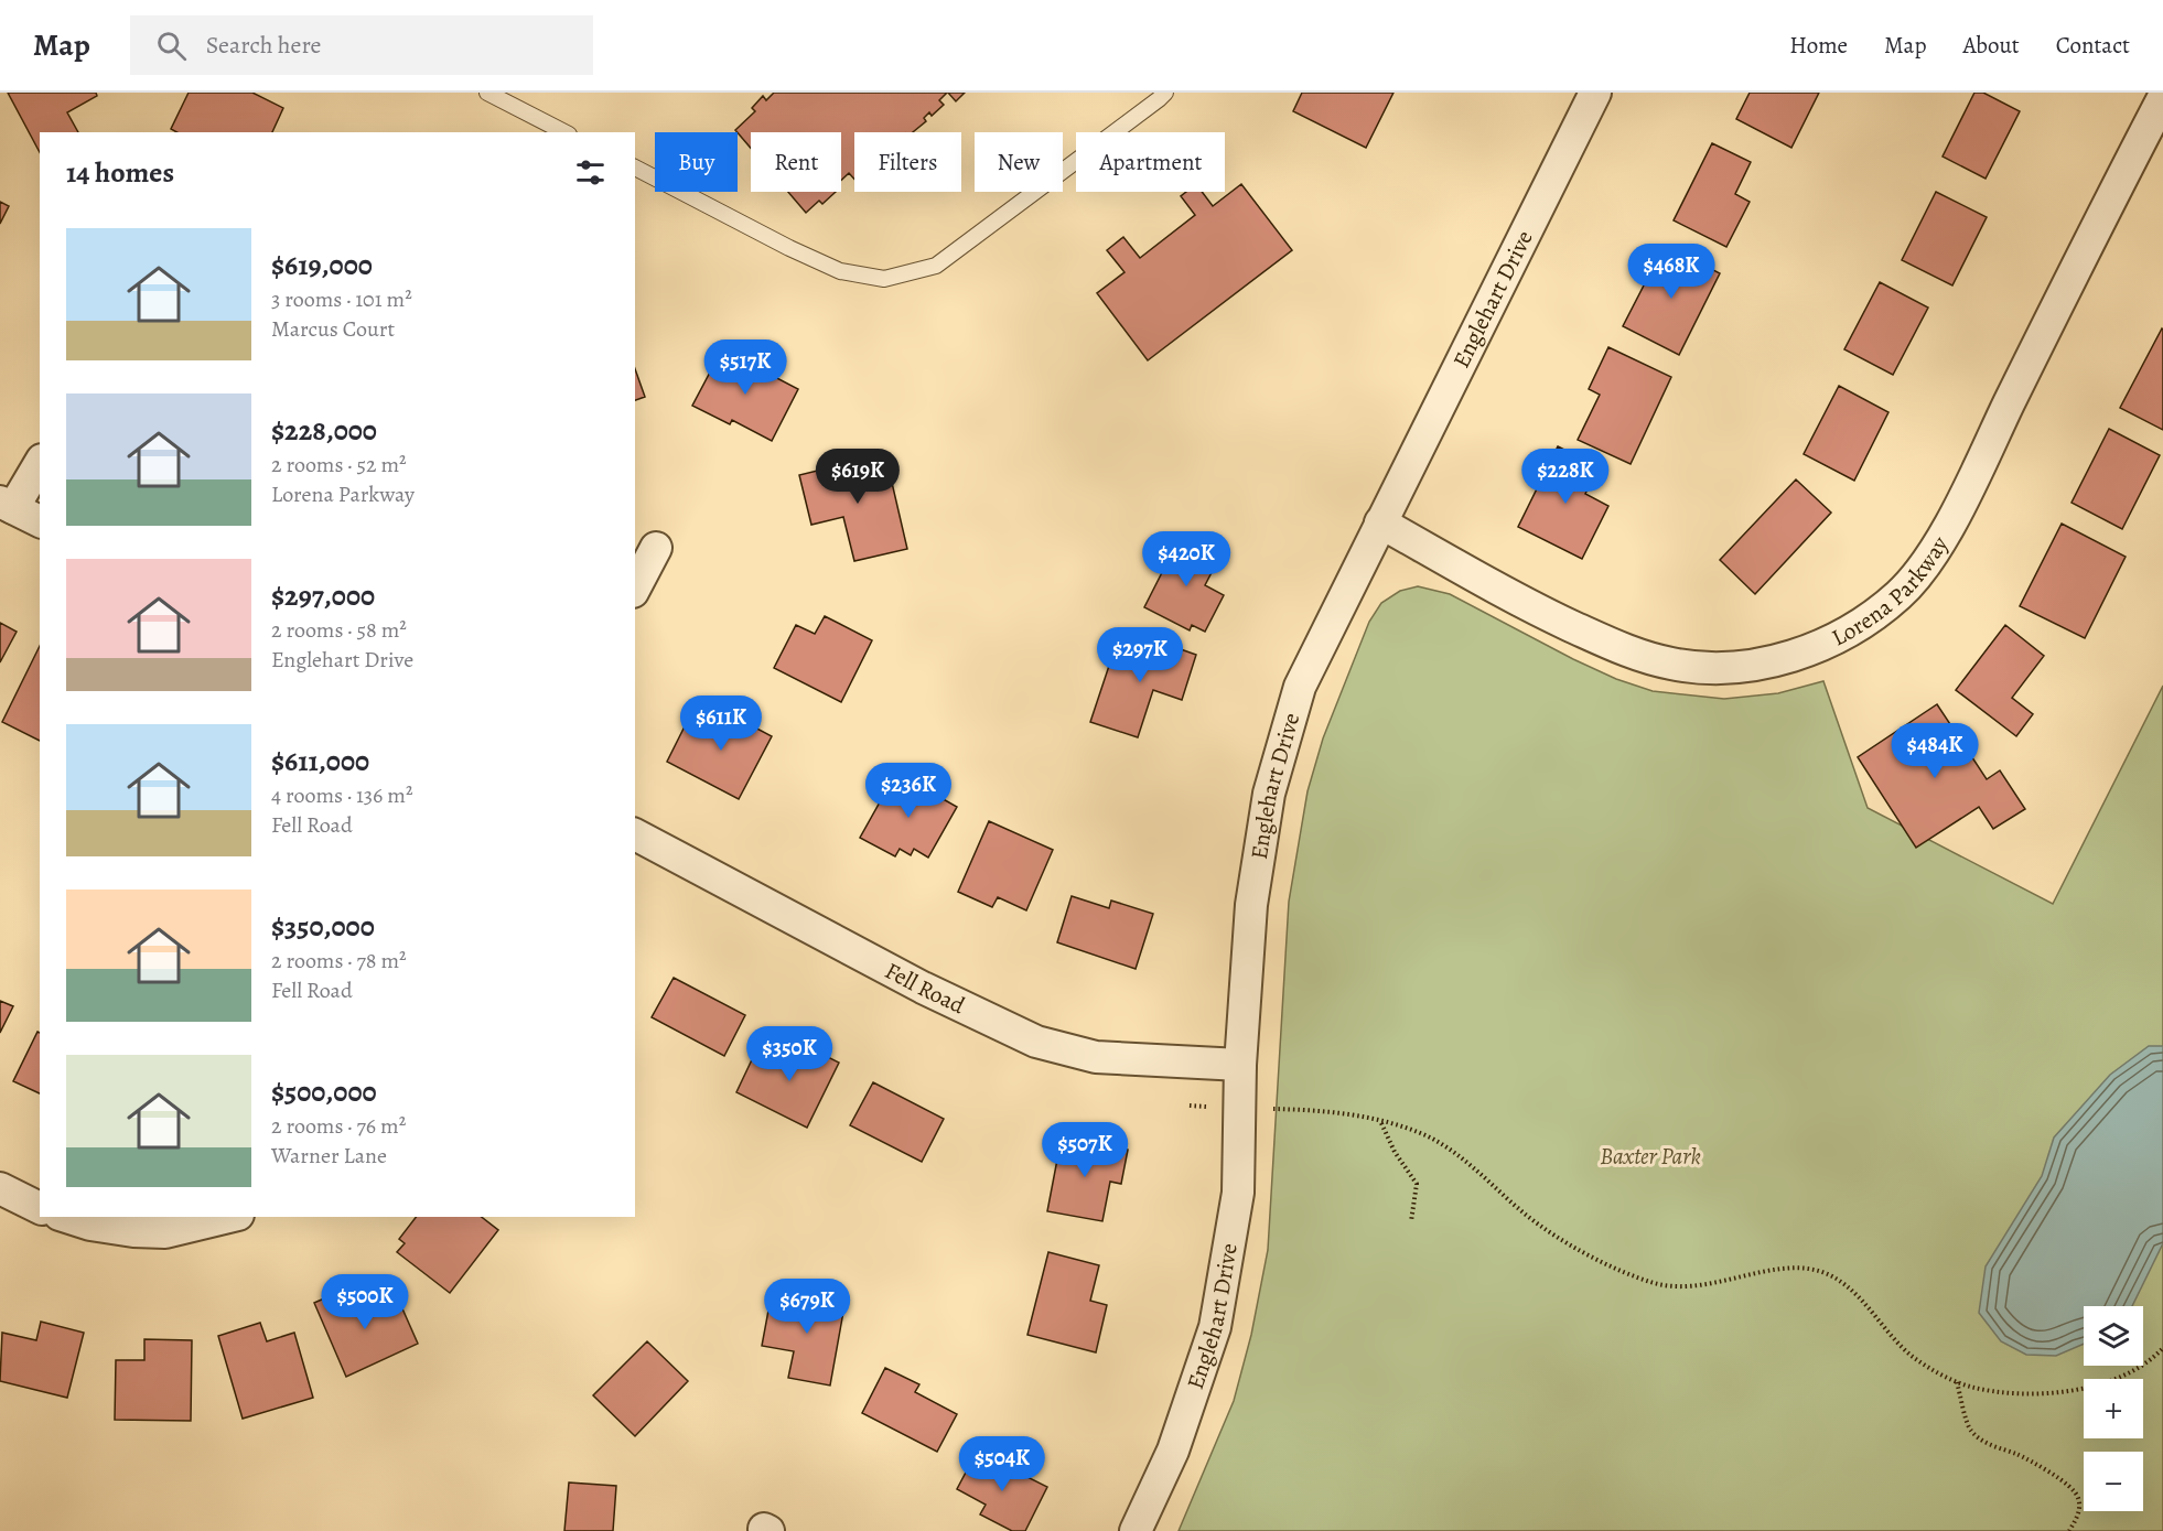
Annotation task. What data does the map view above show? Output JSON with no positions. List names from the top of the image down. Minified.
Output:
{"streets":{"street":["Englehart Drive","Lorena Parkway","Fell Road"]},"crossings":[["Englehart Drive","Lorena Parkway"],["Englehart Drive","Fell Road"]],"parks":["Baxter Park"],"page":{"header":"Map","search":"Search here","nav":["Home","Map","About","Contact"],"chip":["Buy","Rent","Filters","New","Apartment"],"heading":"14 homes","list":[{"name":"$619,000","note":"3 rooms · 101 m² · Marcus Court"},{"name":"$228,000","note":"2 rooms · 52 m² · Lorena Parkway"},{"name":"$297,000","note":"2 rooms · 58 m² · Englehart Drive"},{"name":"$611,000","note":"4 rooms · 136 m² · Fell Road"},{"name":"$350,000","note":"2 rooms · 78 m² · Fell Road"},{"name":"$500,000","note":"2 rooms · 76 m² · Warner Lane"}],"price":["$468K","$517K","$619K","$228K","$420K","$297K","$611K","$484K","$236K","$350K","$507K","$500K","$679K","$504K"],"map_buttons":["+","−"]}}
